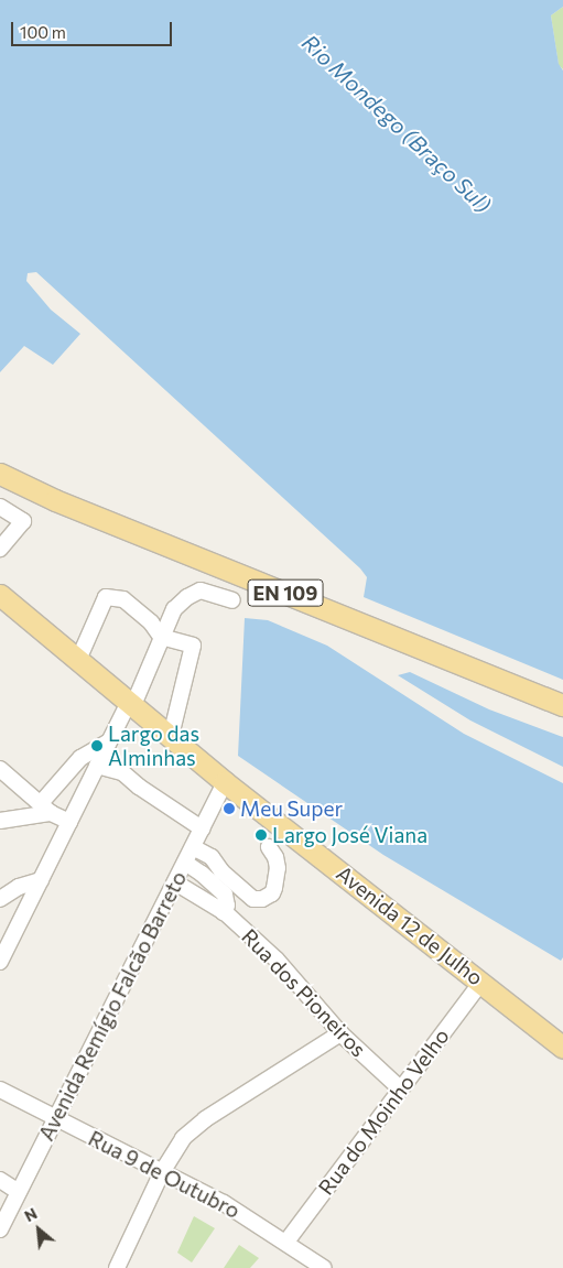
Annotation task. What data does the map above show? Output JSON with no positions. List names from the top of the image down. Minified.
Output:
{"streets":{"main road":["EN 109","Avenida 12 de Julho"],"street":["Rua dos Pioneiros","Avenida Remígio Falcão Barreto","Rua do Moinho Velho","Rua 9 de Outubro"]},"crossings":[["Avenida 12 de Julho","Avenida Remígio Falcão Barreto"],["Avenida 12 de Julho","Rua do Moinho Velho"],["Rua dos Pioneiros","Avenida Remígio Falcão Barreto"],["Rua dos Pioneiros","Rua do Moinho Velho"],["Avenida Remígio Falcão Barreto","Rua 9 de Outubro"],["Rua do Moinho Velho","Rua 9 de Outubro"]],"water":["Rio Mondego (Braço Sul)"],"places":["Largo das Alminhas","Meu Super","Largo José Viana"],"scale_bar":"100 m","north":"top left"}
